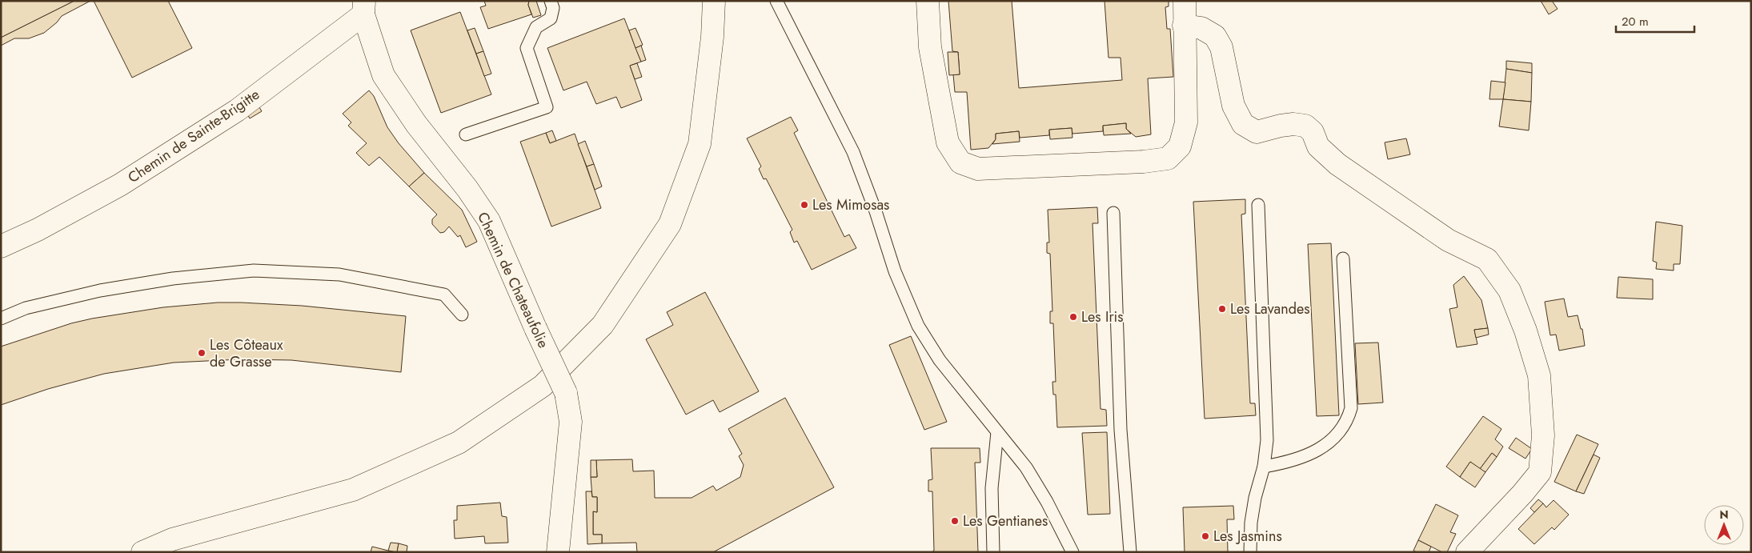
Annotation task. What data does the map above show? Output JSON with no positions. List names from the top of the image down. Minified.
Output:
{"streets":{"street":["Chemin de Sainte-Brigitte","Chemin de Chateaufolie"]},"crossings":[["Chemin de Sainte-Brigitte","Chemin de Chateaufolie"]],"places":["Les Mimosas","Les Lavandes","Les Iris","Les Côteaux de Grasse","Les Gentianes","Les Jasmins"],"scale_bar":"20 m","north":"top"}
